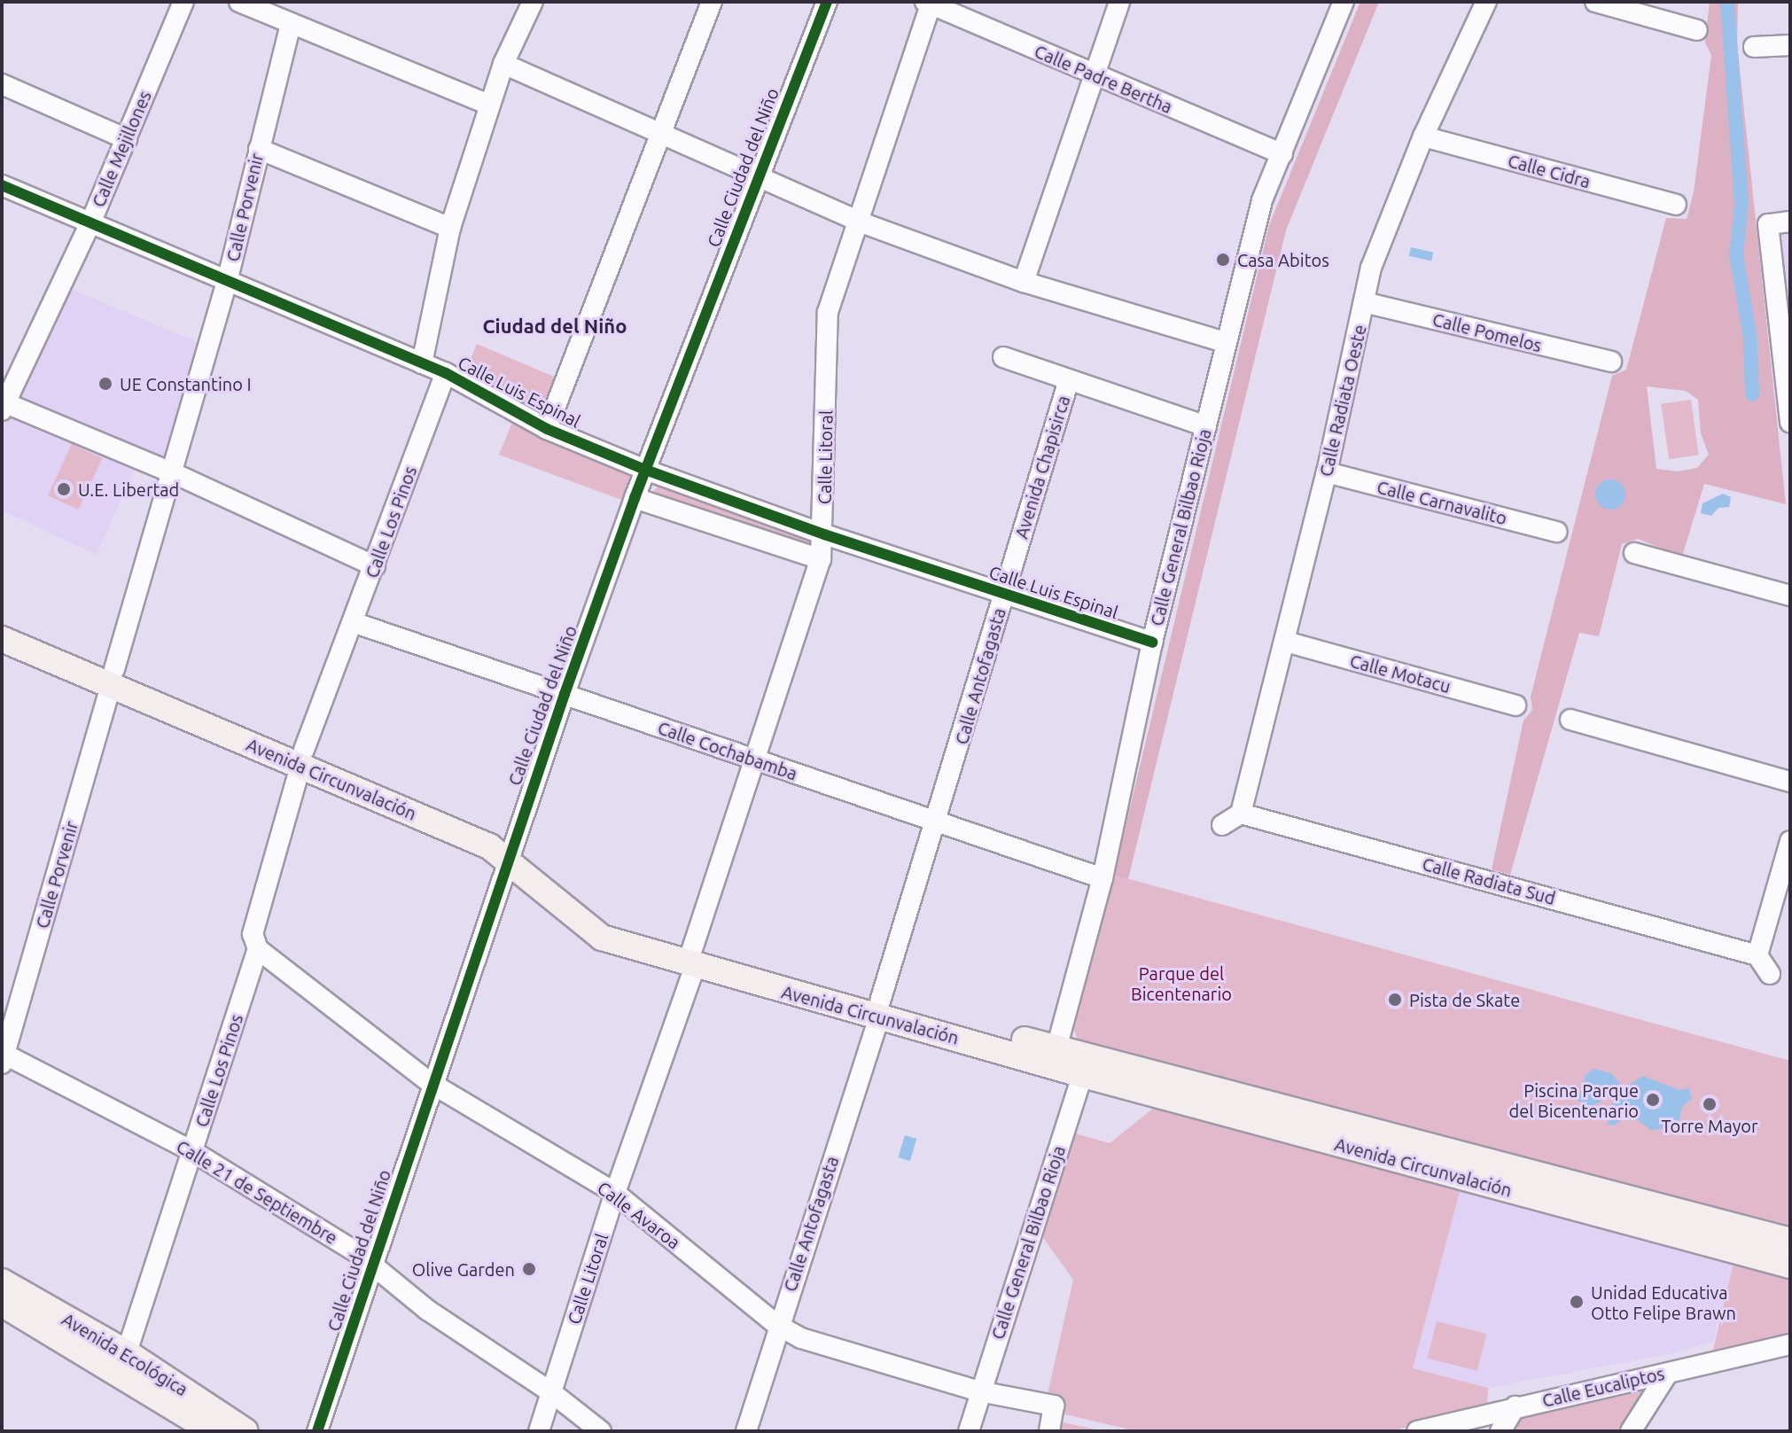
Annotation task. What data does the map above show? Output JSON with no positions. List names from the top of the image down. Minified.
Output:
{"streets":{"main road":["Avenida Circunvalación","Avenida Ecológica"],"street":["Calle Padre Bertha","Calle Mejillones","Calle Ciudad del Niño","Calle Cidra","Calle Porvenir","Calle Pomelos","Calle Luis Espinal","Calle Radiata Oeste","Calle Litoral","Avenida Chapisirca","Calle Carnavalito","Calle Los Pinos","Calle General Bilbao Rioja","Calle Motacu","Calle Antofagasta","Calle Cochabamba","Calle Radiata Sud","Calle 21 de Septiembre","Calle Avaroa","Calle Eucaliptos"]},"crossings":[["Calle Padre Bertha","Calle Litoral"],["Calle Padre Bertha","Calle General Bilbao Rioja"],["Calle Mejillones","Calle Luis Espinal"],["Calle Ciudad del Niño","Calle Luis Espinal"],["Calle Ciudad del Niño","Calle Cochabamba"],["Calle Ciudad del Niño","Avenida Circunvalación"],["Calle Ciudad del Niño","Calle 21 de Septiembre"],["Calle Ciudad del Niño","Calle Avaroa"],["Calle Cidra","Calle Radiata Oeste"],["Calle Porvenir","Calle Luis Espinal"],["Calle Porvenir","Avenida Circunvalación"],["Calle Porvenir","Calle 21 de Septiembre"],["Calle Pomelos","Calle Radiata Oeste"],["Calle Luis Espinal","Calle Litoral"],["Calle Luis Espinal","Avenida Chapisirca"],["Calle Luis Espinal","Calle Los Pinos"],["Calle Luis Espinal","Calle General Bilbao Rioja"],["Calle Luis Espinal","Calle Antofagasta"],["Calle Radiata Oeste","Calle Carnavalito"],["Calle Radiata Oeste","Calle Motacu"],["Calle Radiata Oeste","Calle Radiata Sud"],["Calle Litoral","Calle Cochabamba"],["Calle Litoral","Avenida Circunvalación"],["Calle Litoral","Calle 21 de Septiembre"],["Calle Litoral","Calle Avaroa"],["Avenida Chapisirca","Calle Antofagasta"],["Calle Los Pinos","Calle Cochabamba"],["Calle Los Pinos","Avenida Circunvalación"],["Calle Los Pinos","Calle 21 de Septiembre"],["Calle Los Pinos","Calle Avaroa"],["Calle Los Pinos","Avenida Ecológica"],["Calle General Bilbao Rioja","Calle Cochabamba"],["Calle General Bilbao Rioja","Avenida Circunvalación"],["Calle General Bilbao Rioja","Calle Avaroa"],["Calle Antofagasta","Calle Cochabamba"],["Calle Antofagasta","Avenida Circunvalación"],["Calle Antofagasta","Calle Avaroa"]],"districts":["Ciudad del Niño"],"parks":["Parque del Bicentenario"],"places":["Casa Abitos","UE Constantino I","U.E. Libertad","Pista de Skate","Piscina Parque del Bicentenario","Torre Mayor","Olive Garden","Unidad Educativa Otto Felipe Brawn"]}
